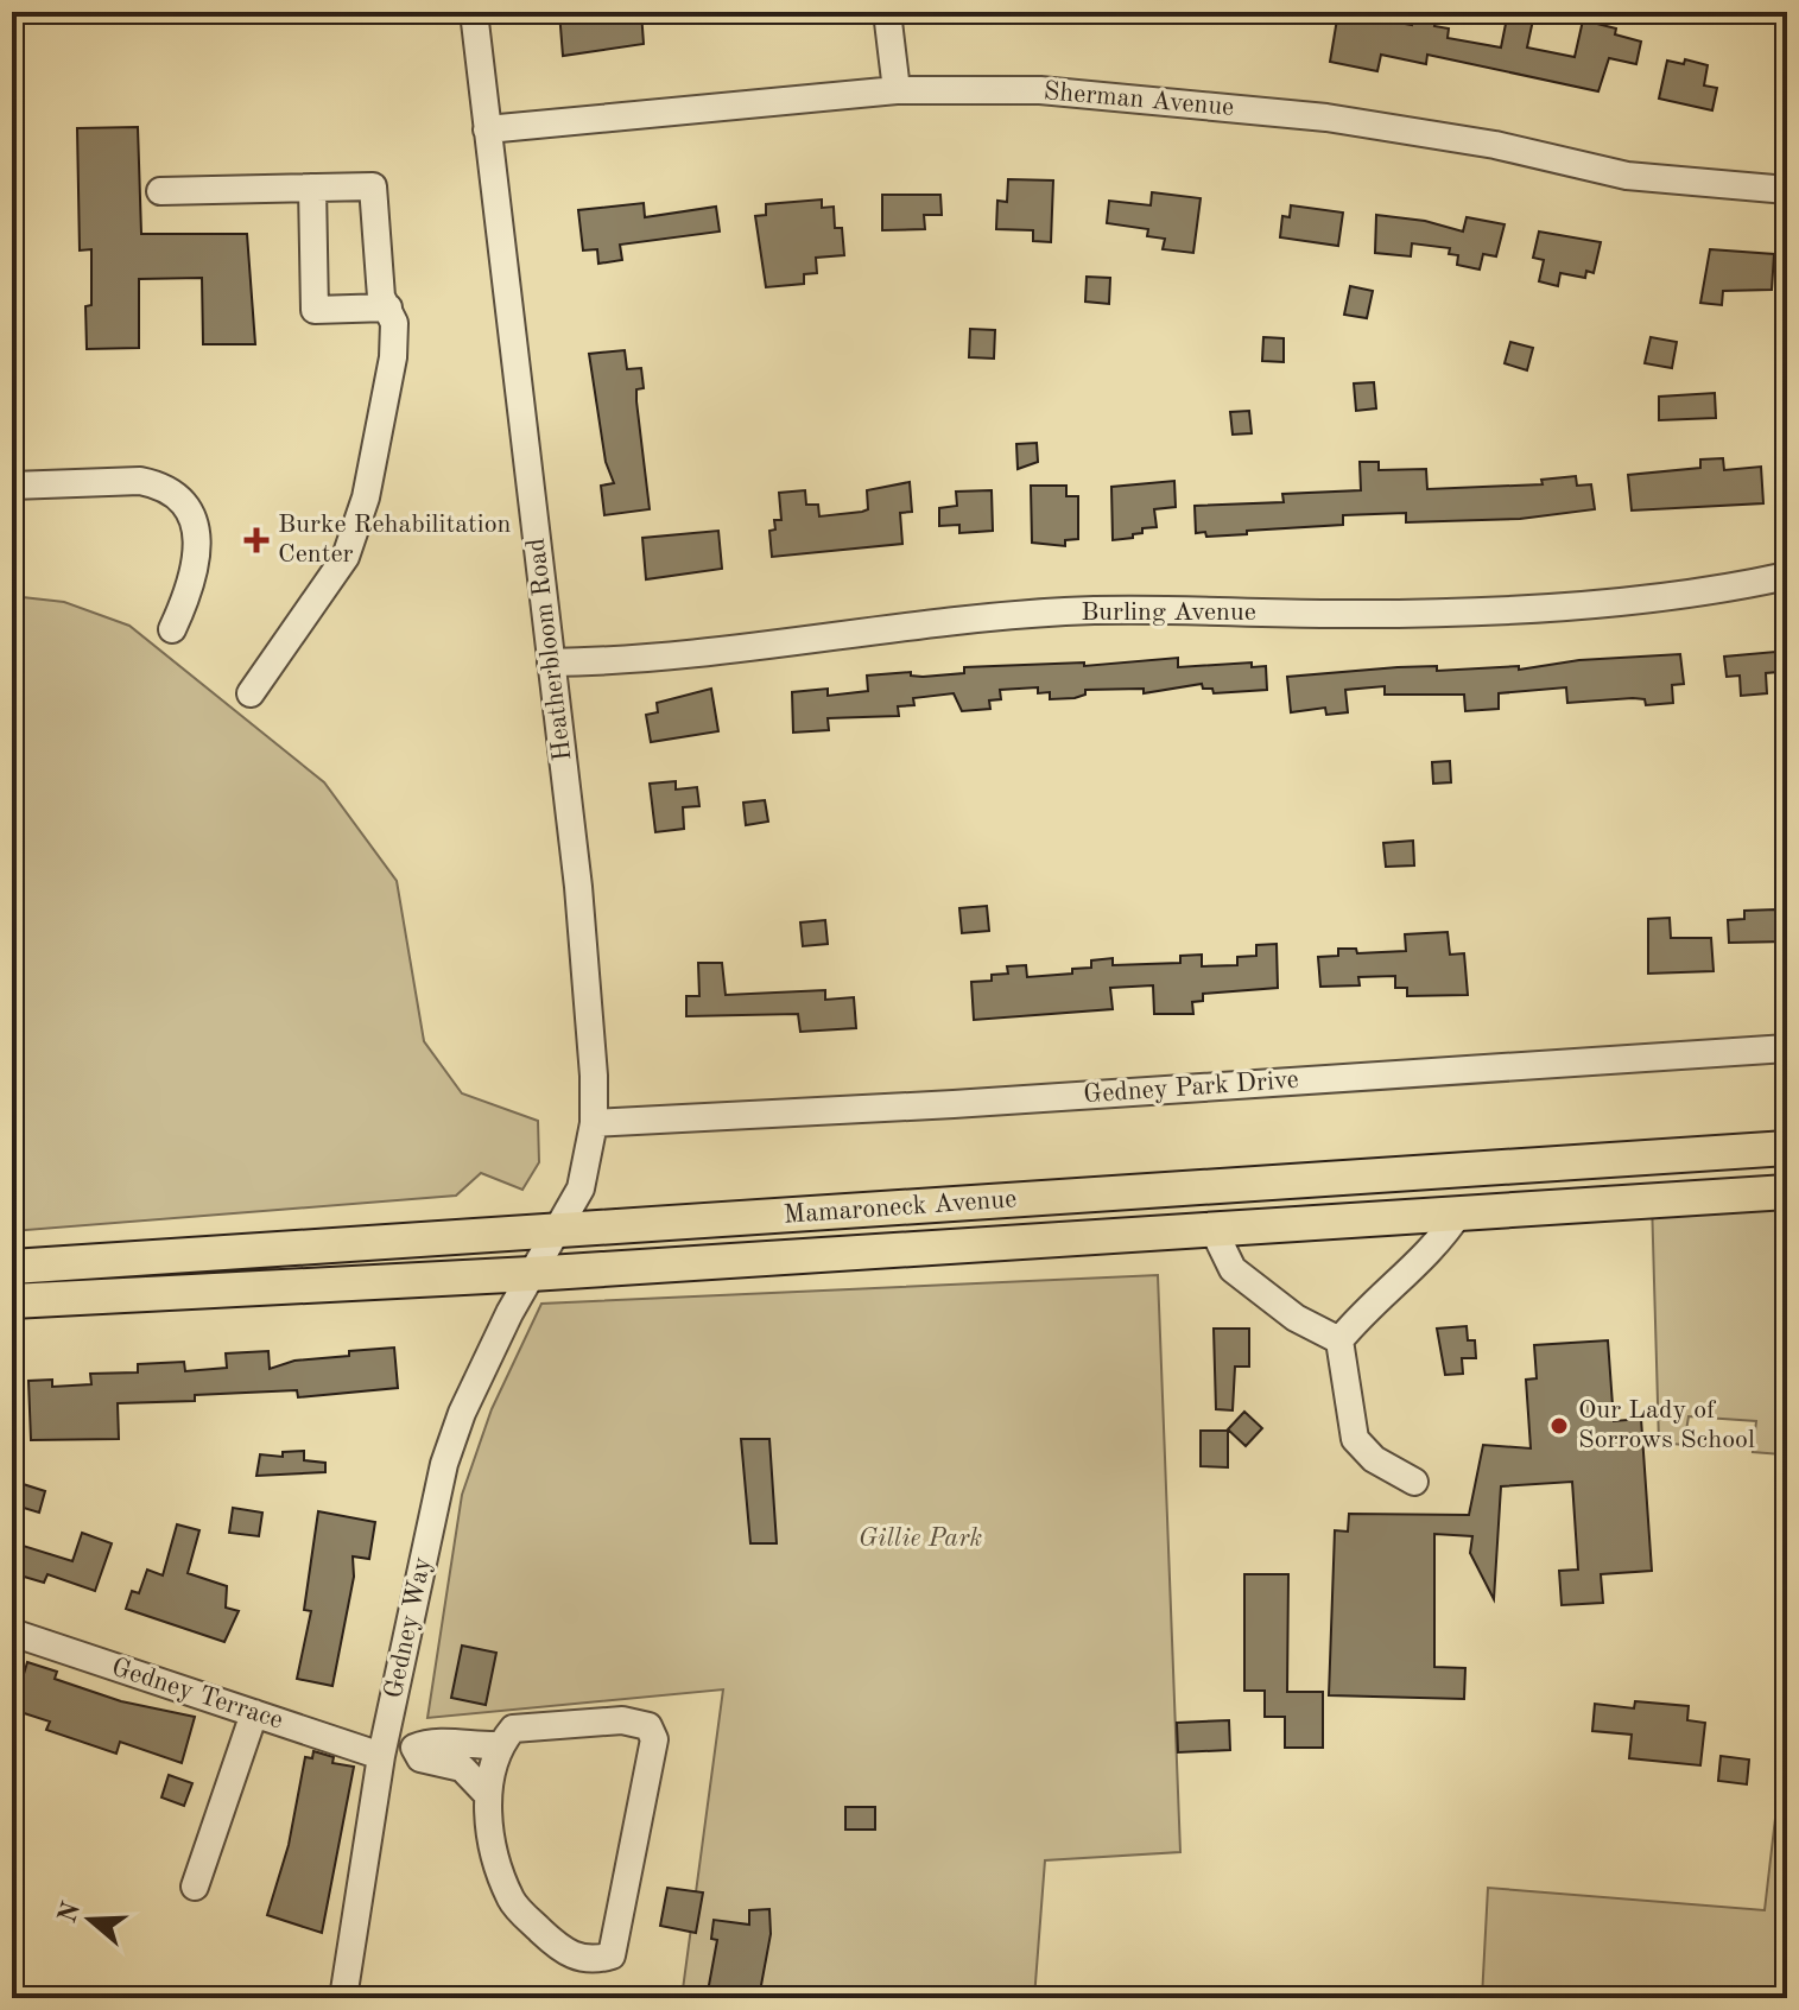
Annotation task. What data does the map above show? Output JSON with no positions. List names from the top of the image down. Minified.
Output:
{"streets":{"main road":["Mamaroneck Avenue"],"street":["Sherman Avenue","Burling Avenue","Heatherbloom Road","Gedney Park Drive","Gedney Way","Gedney Terrace"]},"crossings":[["Sherman Avenue","Heatherbloom Road"],["Burling Avenue","Heatherbloom Road"],["Heatherbloom Road","Gedney Park Drive"],["Heatherbloom Road","Mamaroneck Avenue"],["Heatherbloom Road","Gedney Way"],["Mamaroneck Avenue","Gedney Way"],["Gedney Way","Gedney Terrace"]],"parks":["Gillie Park"],"places":{"health":["Burke Rehabilitation Center"],"other":["Our Lady of Sorrows School"]},"north":"left"}
